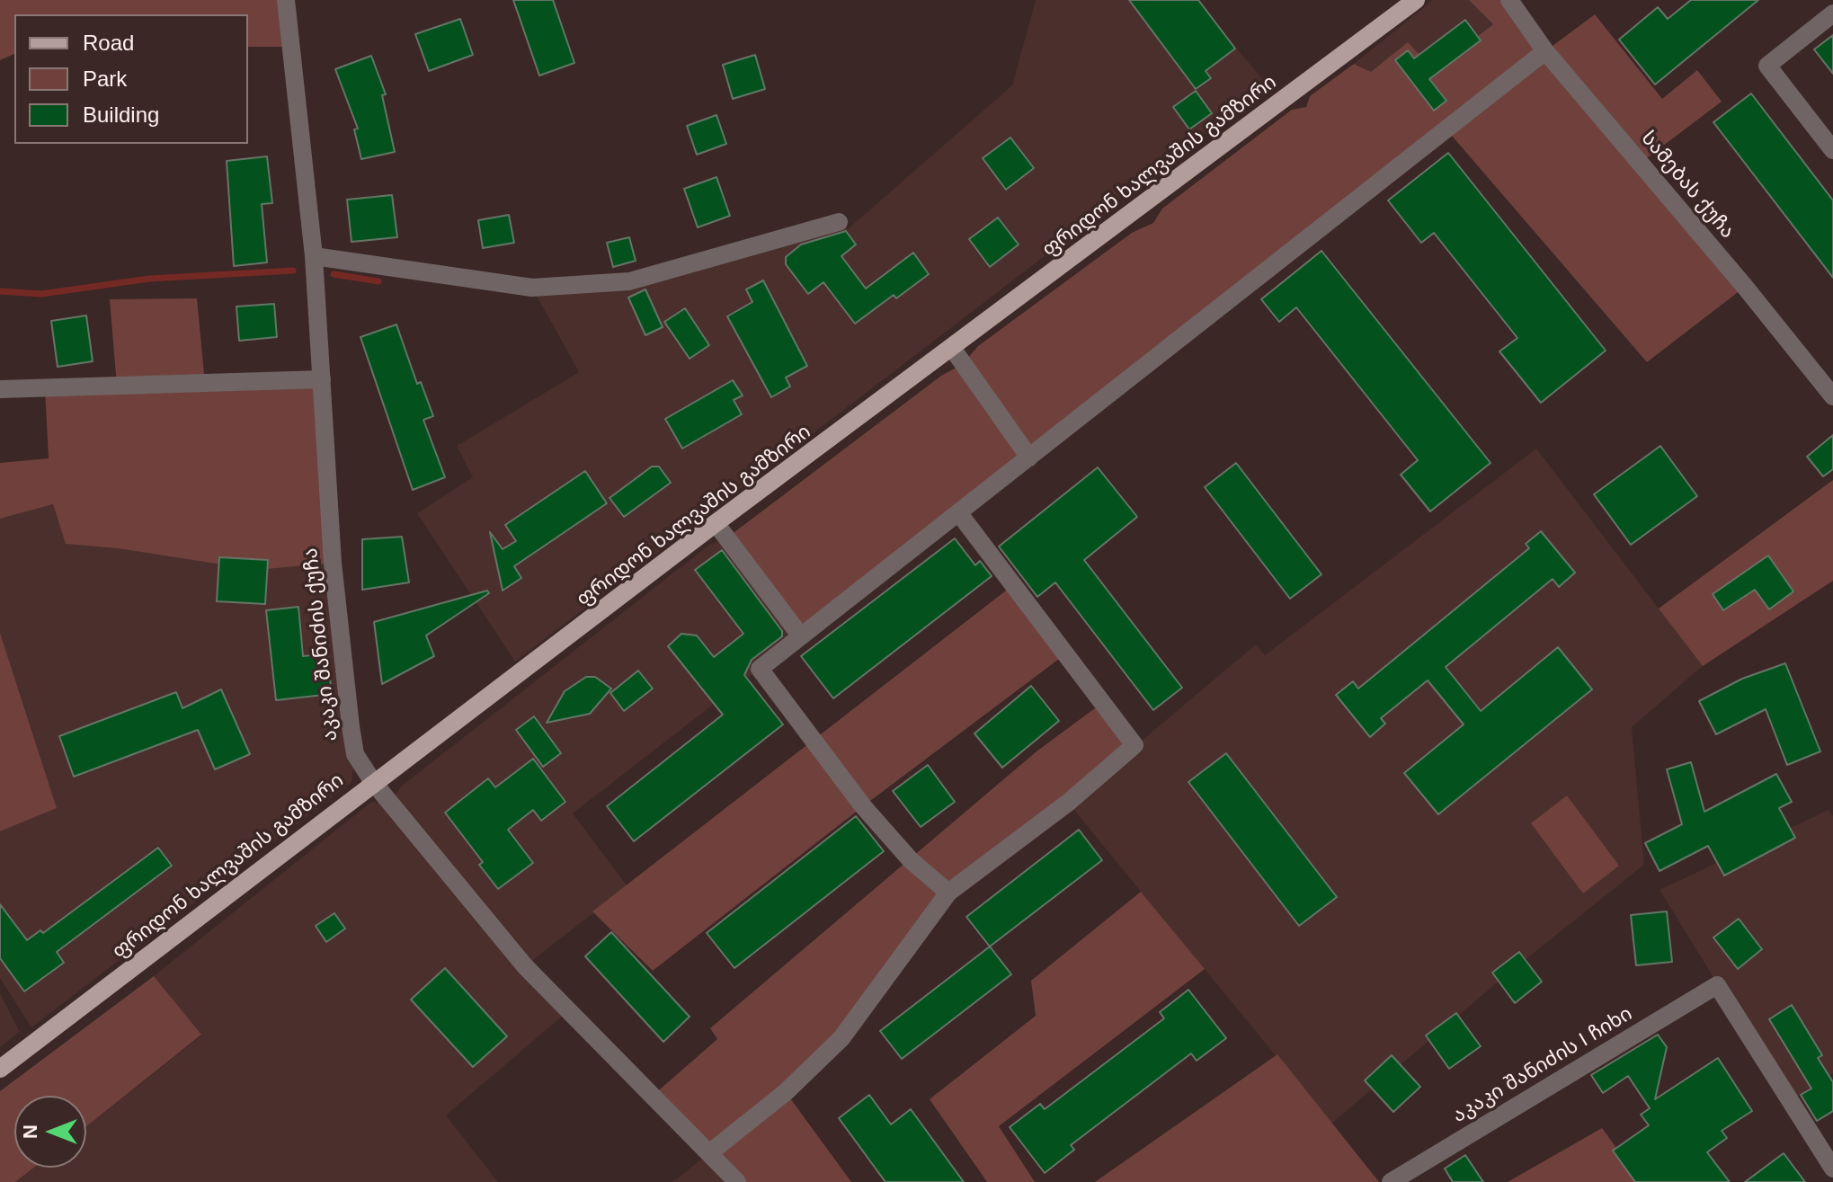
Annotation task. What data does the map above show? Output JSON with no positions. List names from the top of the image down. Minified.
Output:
{"streets":{"main road":["ფრიდონ ხალვაშის გამზირი"],"street":["სამებას ქუჩა","აკაკი შანიძის ქუჩა","აკაკი შანიძის I ჩიხი"]},"crossings":[["ფრიდონ ხალვაშის გამზირი","აკაკი შანიძის ქუჩა"]],"legend":["Road","Park","Building"],"north":"left"}
